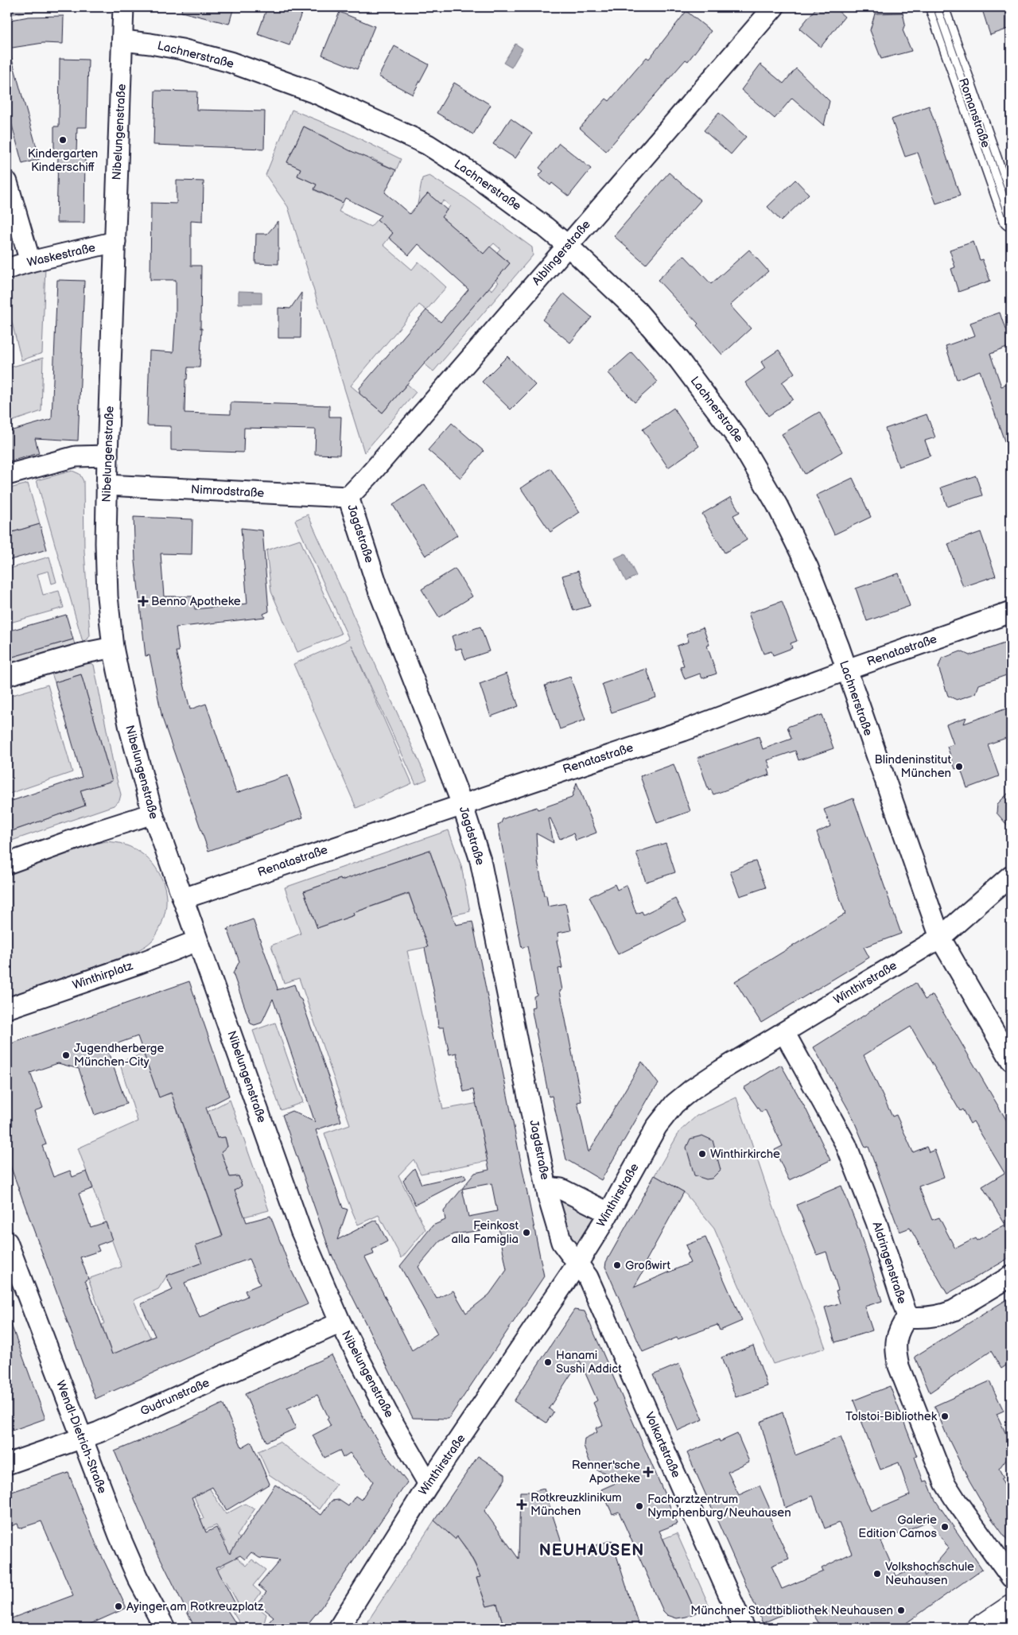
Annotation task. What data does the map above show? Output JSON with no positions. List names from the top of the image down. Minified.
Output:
{"streets":{"main road":["Romanstraße"],"street":["Lachnerstraße","Nibelungenstraße","Aiblingerstraße","Waskestraße","Nimrodstraße","Jagdstraße","Renatastraße","Winthirplatz","Winthirstraße","Aldringenstraße","Gudrunstraße","Wendl-Dietrich-Straße","Volkartstraße"]},"crossings":[["Lachnerstraße","Nibelungenstraße"],["Lachnerstraße","Aiblingerstraße"],["Lachnerstraße","Renatastraße"],["Lachnerstraße","Winthirstraße"],["Nibelungenstraße","Waskestraße"],["Nibelungenstraße","Nimrodstraße"],["Nibelungenstraße","Renatastraße"],["Nibelungenstraße","Winthirplatz"],["Nibelungenstraße","Winthirstraße"],["Nibelungenstraße","Gudrunstraße"],["Aiblingerstraße","Nimrodstraße"],["Aiblingerstraße","Jagdstraße"],["Nimrodstraße","Jagdstraße"],["Jagdstraße","Renatastraße"],["Jagdstraße","Winthirstraße"],["Jagdstraße","Volkartstraße"],["Winthirstraße","Aldringenstraße"],["Winthirstraße","Volkartstraße"],["Gudrunstraße","Wendl-Dietrich-Straße"]],"districts":["NEUHAUSEN"],"places":{"other":["Kindergarten Kinderschiff","Blindeninstitut München","Jugendherberge München-City","Winthirkirche","Feinkost alla Famiglia","Großwirt","Hanami Sushi Addict","Tolstoi-Bibliothek","Facharztzentrum Nymphenburg/Neuhausen","Galerie Edition Camos","Volkshochschule Neuhausen","Ayinger am Rotkreuzplatz","Münchner Stadtbibliothek Neuhausen"],"health":["Benno Apotheke","Renner'sche Apotheke","Rotkreuzklinikum München"]}}
